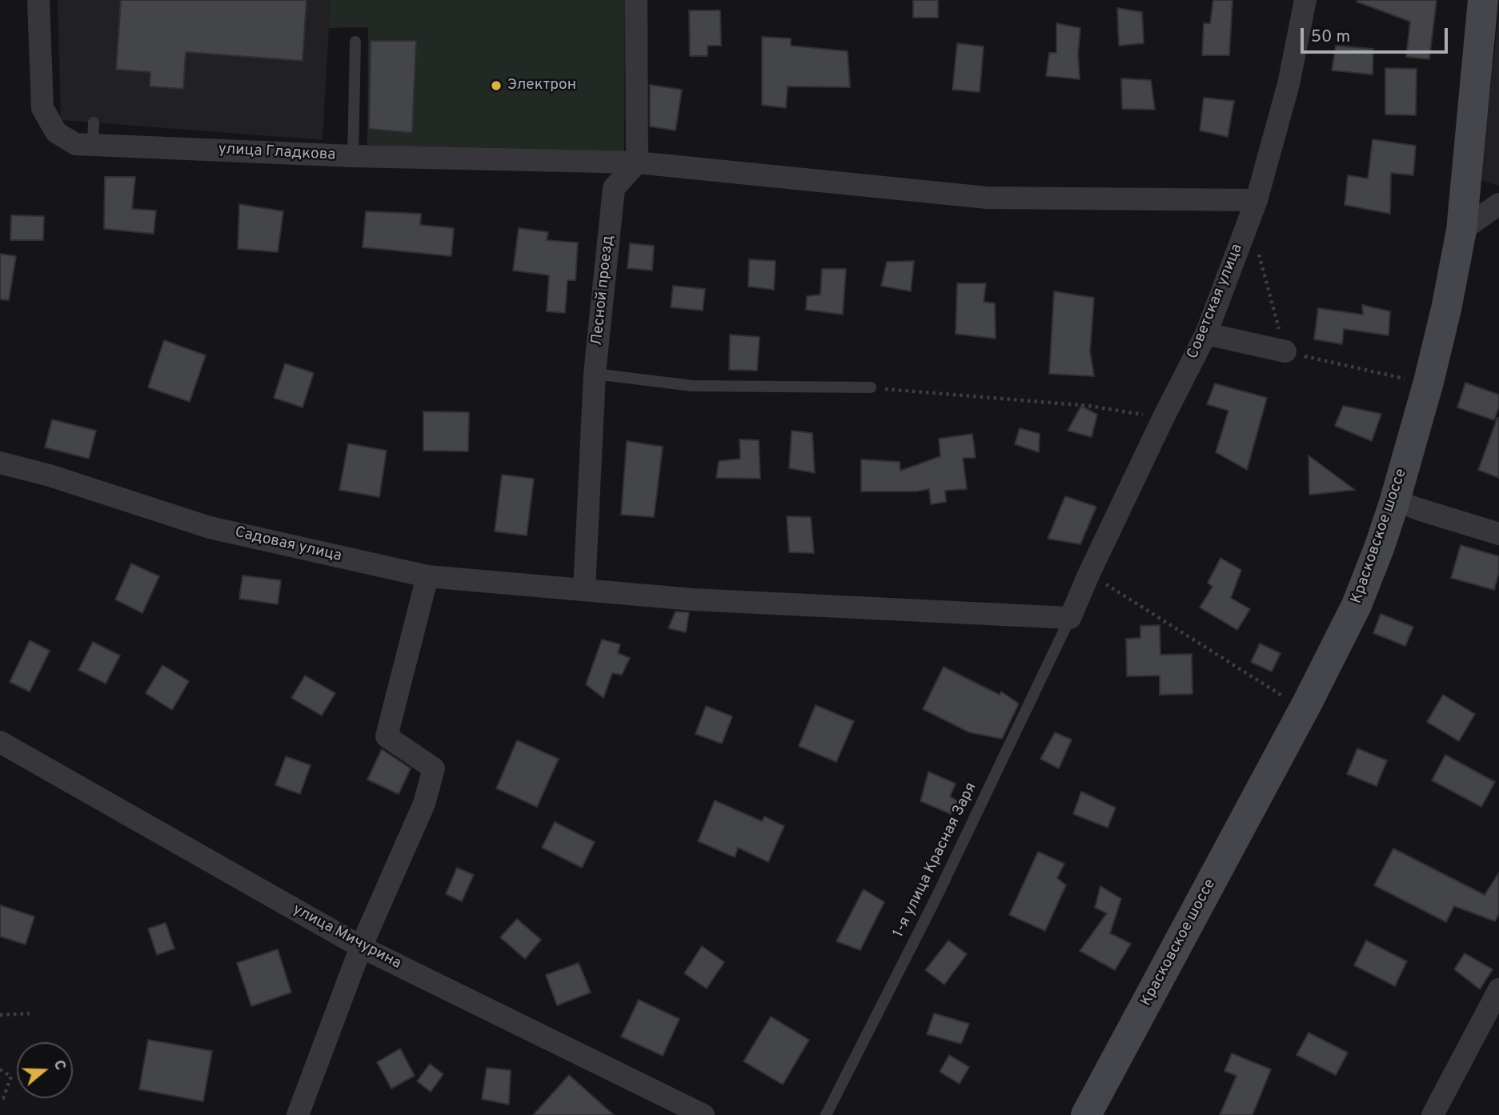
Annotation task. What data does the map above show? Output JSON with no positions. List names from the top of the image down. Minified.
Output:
{"streets":{"main road":["Красковское шоссе"],"street":["улица Гладкова","Лесной проезд","Советская улица","Садовая улица","улица Мичурина"],"lane":["1-я улица Красная Заря"]},"crossings":[["улица Гладкова","Лесной проезд"],["улица Гладкова","Советская улица"],["Лесной проезд","Садовая улица"],["Советская улица","Садовая улица"],["Советская улица","1-я улица Красная Заря"],["Садовая улица","1-я улица Красная Заря"]],"places":["Электрон"],"scale_bar":"50 m","north":"right"}
